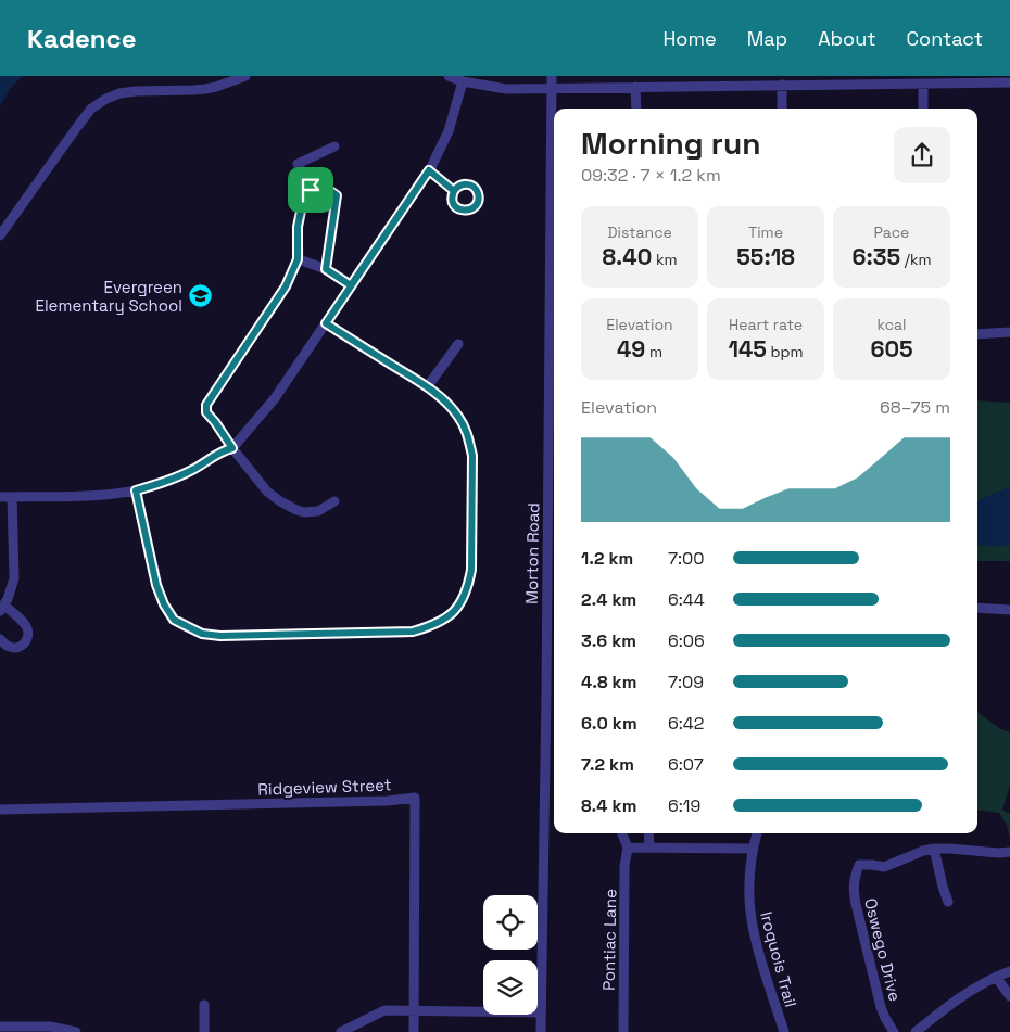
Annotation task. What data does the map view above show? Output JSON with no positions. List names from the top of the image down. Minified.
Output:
{"streets":{"street":["Morton Road","Ridgeview Street","Pontiac Lane","Oswego Drive","Iroquois Trail"]},"places":{"school or university":["Evergreen Elementary School"]},"page":{"header":"Kadence","nav":["Home","Map","About","Contact"],"heading":["Morning run","09:32 · 7 × 1.2 km"],"stats":[["Distance","8.40 km"],["Time","55:18"],["Pace","6:35 /km"],["Elevation","49 m"],["Heart rate","145 bpm"],["kcal","605"]],"chart":["Elevation","68–75 m"],"list":[{"name":"1.2 km","note":"7:00"},{"name":"2.4 km","note":"6:44"},{"name":"3.6 km","note":"6:06"},{"name":"4.8 km","note":"7:09"},{"name":"6.0 km","note":"6:42"},{"name":"7.2 km","note":"6:07"},{"name":"8.4 km","note":"6:19"}]}}
